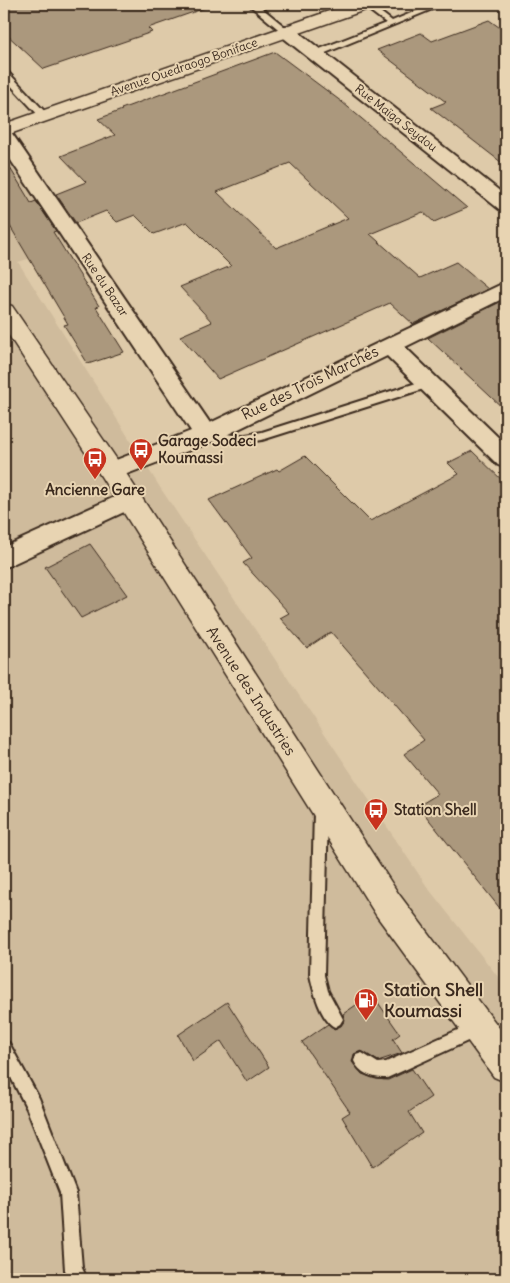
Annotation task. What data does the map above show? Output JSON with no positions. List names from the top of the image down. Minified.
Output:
{"streets":{"street":["Avenue Ouedraogo Boniface","Rue Maïga Seydou","Rue du Bazar","Rue des Trois Marchés","Avenue des Industries"]},"crossings":[["Avenue Ouedraogo Boniface","Rue Maïga Seydou"],["Rue du Bazar","Rue des Trois Marchés"],["Rue des Trois Marchés","Avenue des Industries"]],"places":{"bus stop":["Garage Sodeci Koumassi","Ancienne Gare","Station Shell"],"fuel station":["Station Shell Koumassi"]}}
